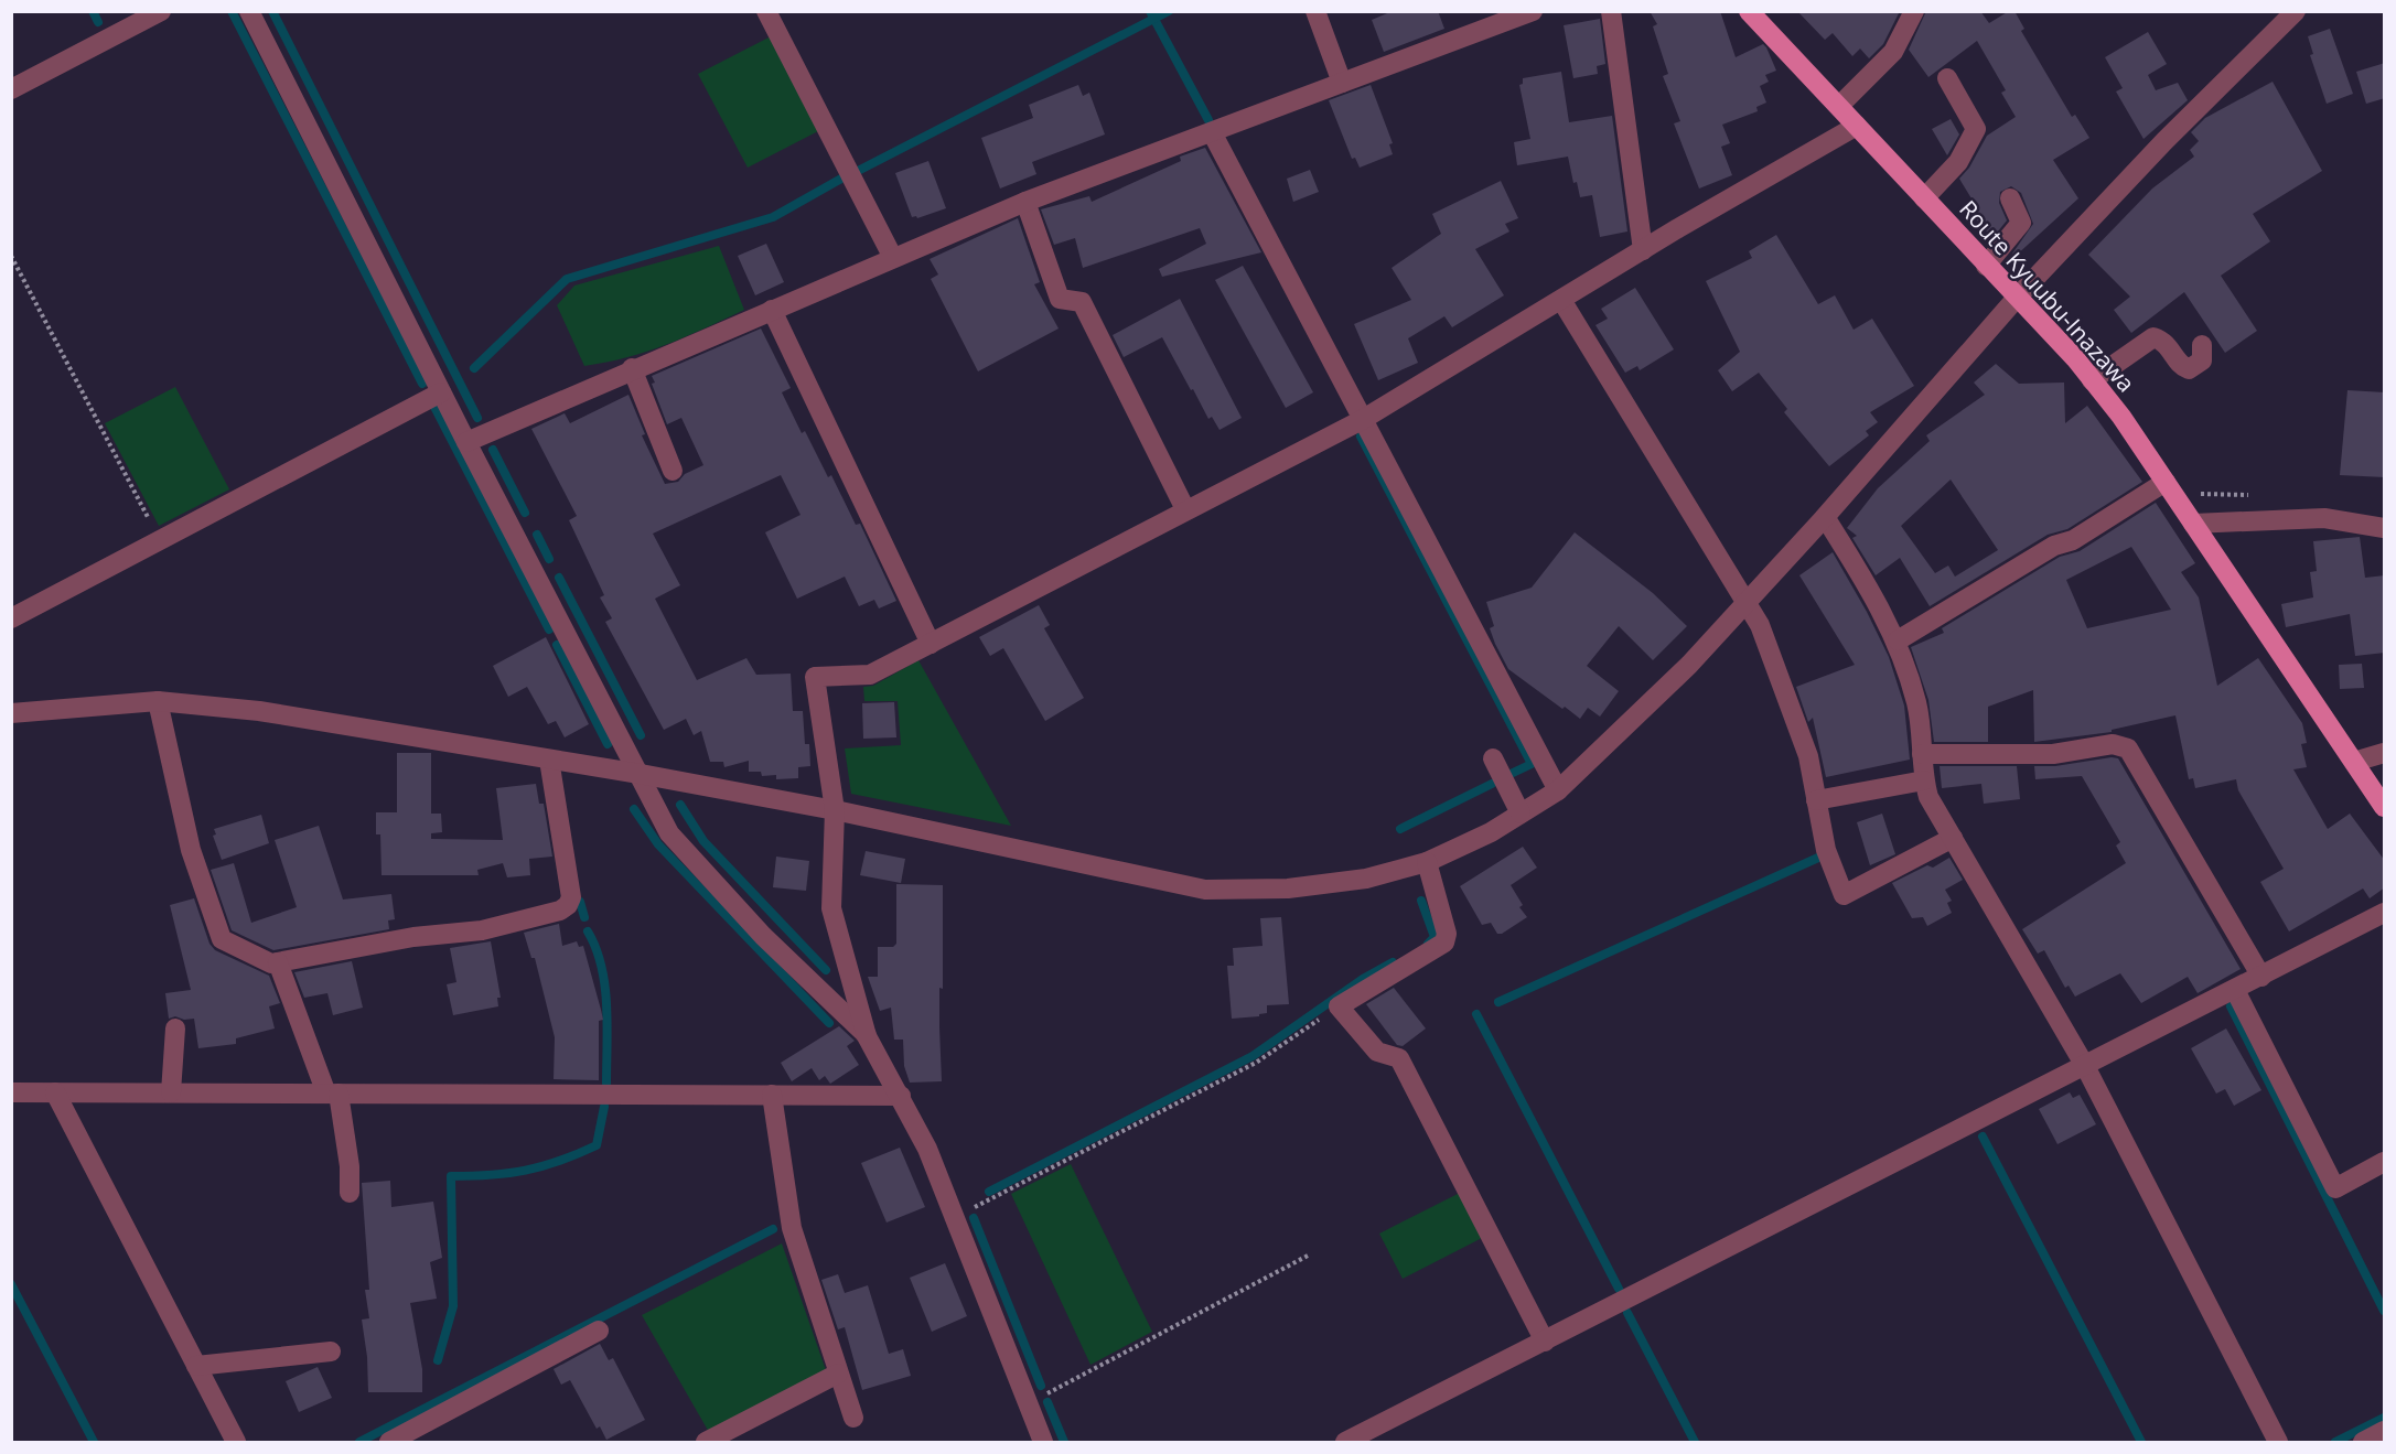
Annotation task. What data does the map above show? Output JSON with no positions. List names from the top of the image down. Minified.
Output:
{"streets":{"main road":["Route Kyuubu-Inazawa"]}}
